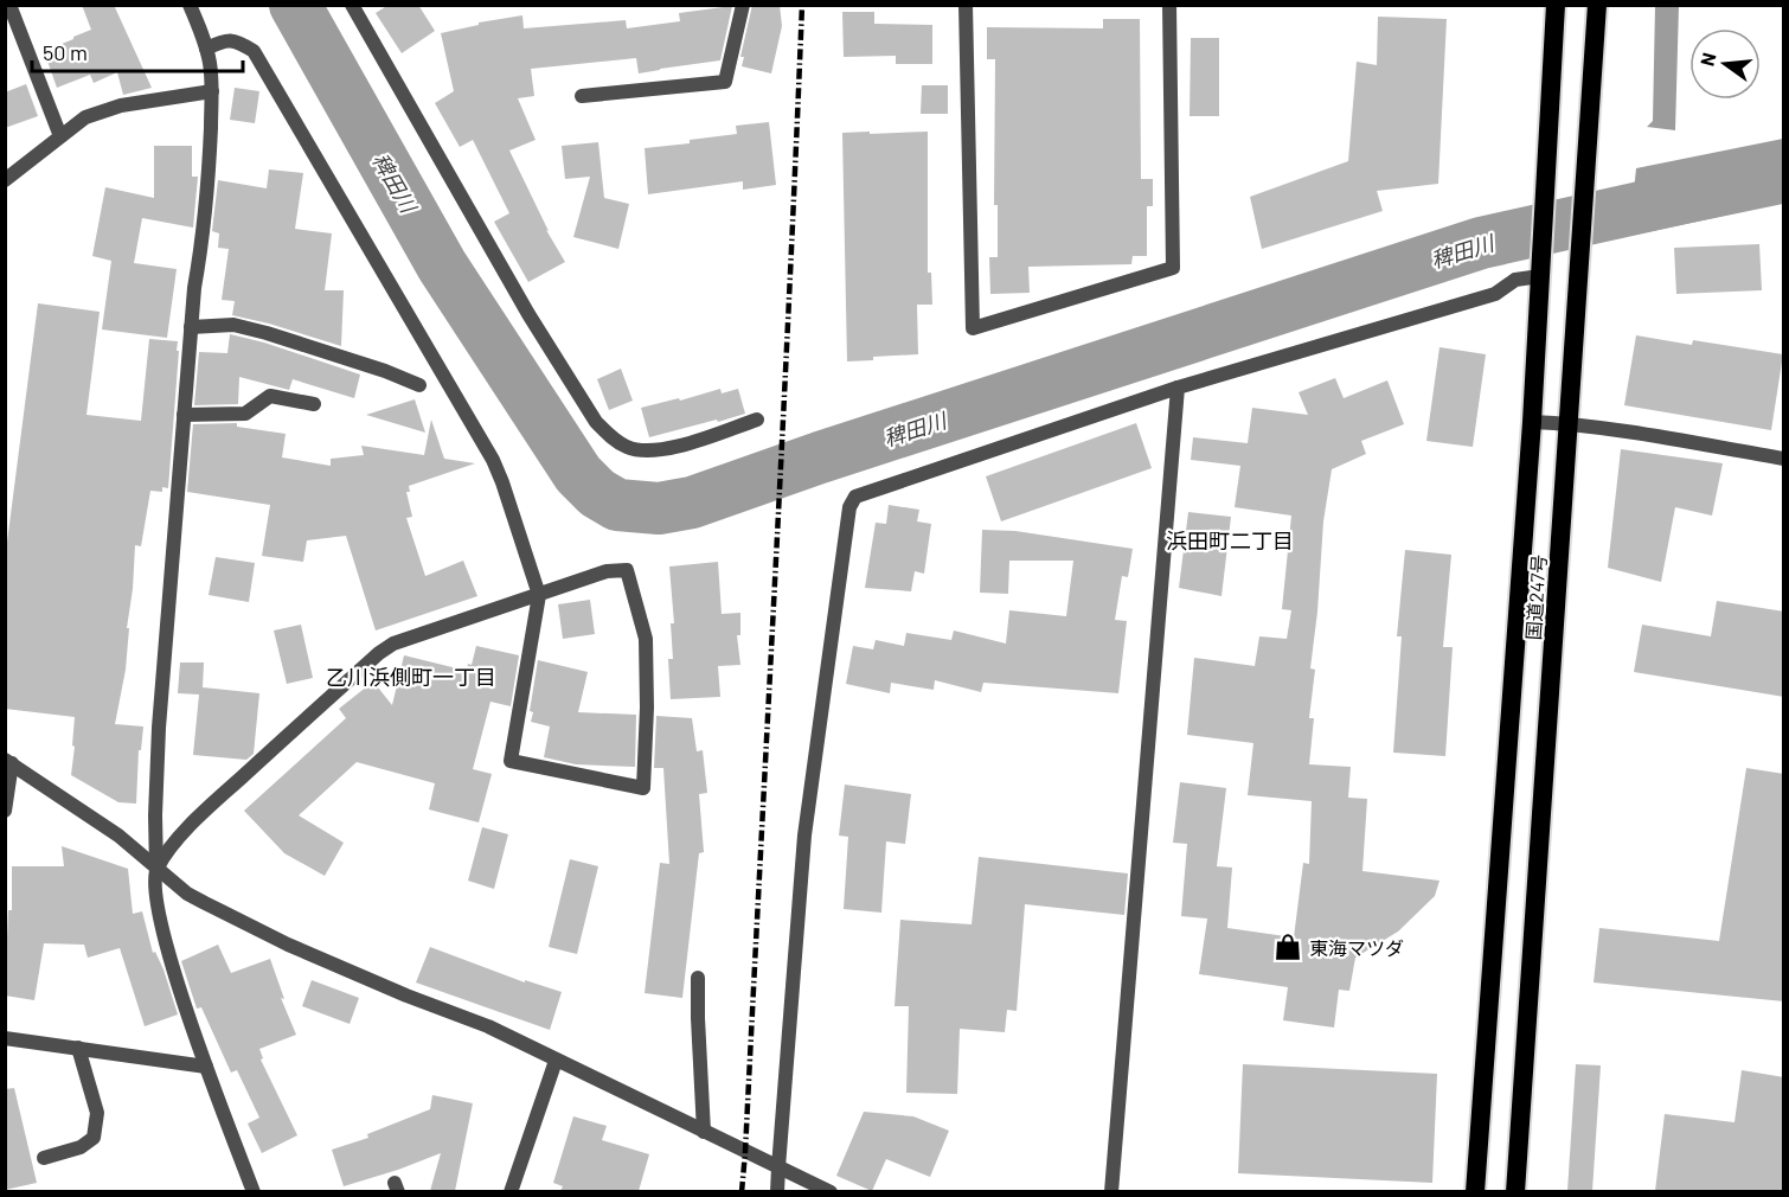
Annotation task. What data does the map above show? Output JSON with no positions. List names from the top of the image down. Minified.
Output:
{"streets":{"highway":["国道247号"]},"districts":["浜田町二丁目","乙川浜側町一丁目"],"water":["稗田川"],"places":{"shop":["東海マツダ"]},"scale_bar":"50 m","north":"left"}
